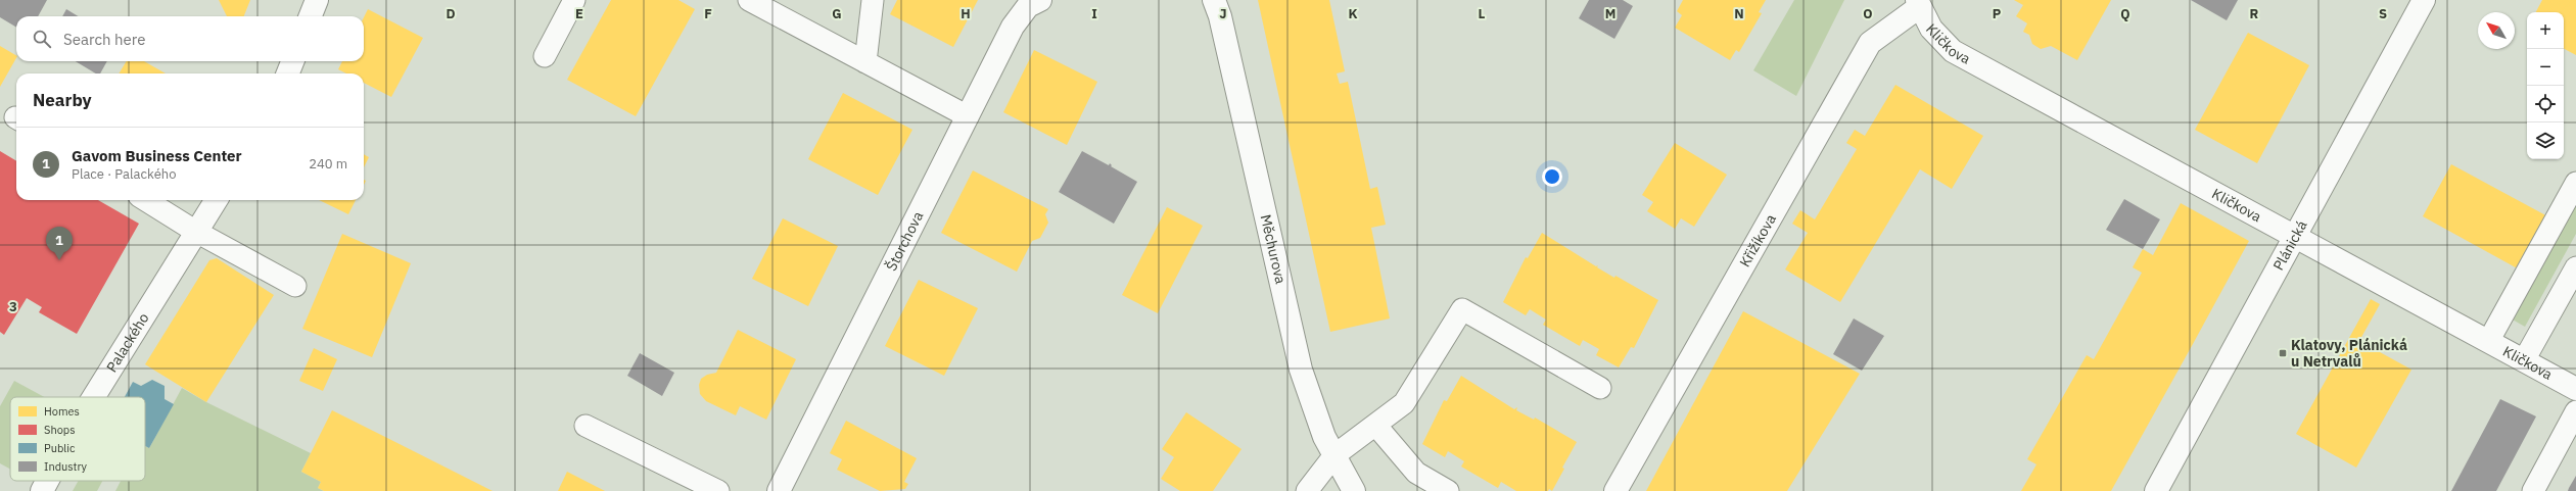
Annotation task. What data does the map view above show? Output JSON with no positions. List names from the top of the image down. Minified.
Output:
{"streets":{"street":["Kličkova","Štorchova","Křižíkova","Plánická","Měchurova","Palackého"]},"crossings":[["Kličkova","Křižíkova"],["Kličkova","Plánická"]],"places":{"transit":["Klatovy, Plánická u Netrvalů"]},"legend":["Homes","Shops","Public","Industry"],"north":"top left","page":{"map_buttons":["+","−"],"search":"Search here","heading":"Nearby","list":[{"mark":"1","name":"Gavom Business Center","note":"Place · Palackého","value":"240 m"}],"pins":"1"},"grid":{"columns":["D","E","F","G","H","I","J","K","L","M","N","O","P","Q","R","S"],"rows":["3"]}}
